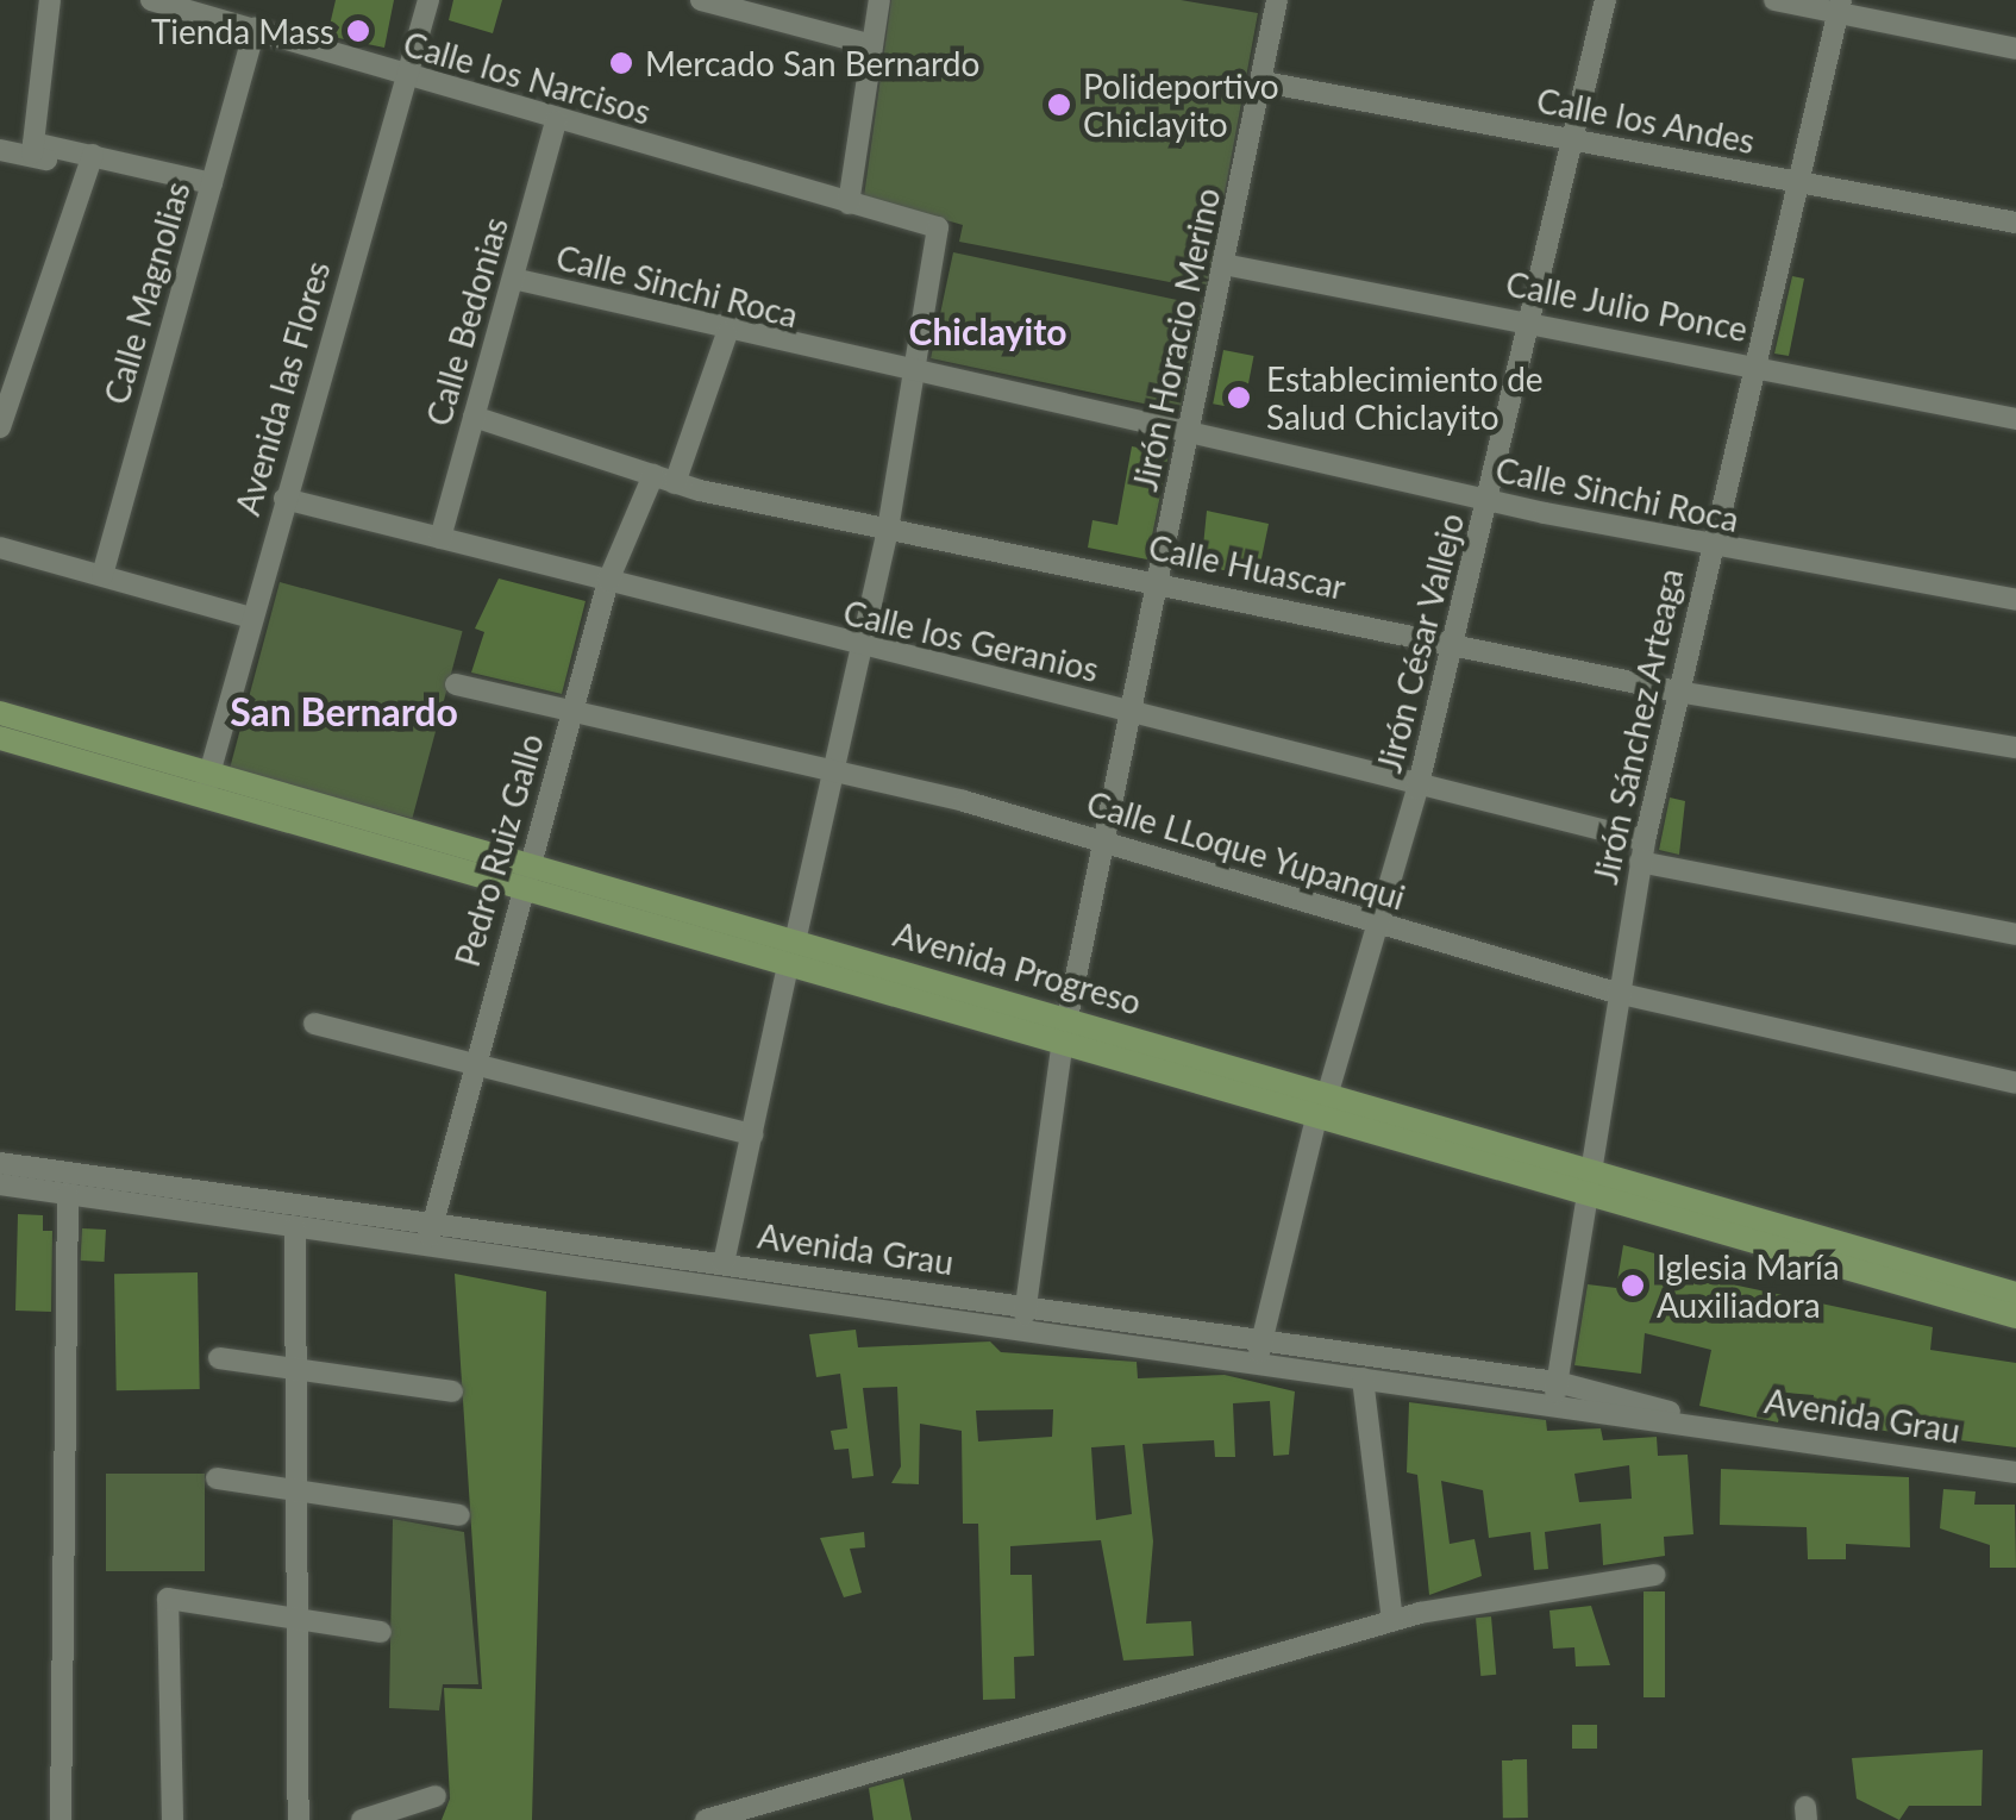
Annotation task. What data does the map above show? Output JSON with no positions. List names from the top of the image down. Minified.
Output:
{"streets":{"main road":["Avenida Progreso"],"street":["Calle los Narcisos","Calle los Andes","Calle Sinchi Roca","Calle Magnolias","Calle Julio Ponce","Calle Bedonias","Jirón Horacio Merino","Avenida las Flores","Calle Huascar","Calle los Geranios","Jirón César Vallejo","Jirón Sánchez Arteaga","Pedro Ruiz Gallo","Calle LLoque Yupanqui","Avenida Grau"]},"crossings":[["Calle los Narcisos","Calle Magnolias"],["Calle los Narcisos","Calle Bedonias"],["Calle los Narcisos","Avenida las Flores"],["Calle los Andes","Jirón Horacio Merino"],["Calle los Andes","Jirón César Vallejo"],["Calle los Andes","Jirón Sánchez Arteaga"],["Calle Sinchi Roca","Calle Bedonias"],["Calle Sinchi Roca","Jirón Horacio Merino"],["Calle Sinchi Roca","Jirón César Vallejo"],["Calle Sinchi Roca","Jirón Sánchez Arteaga"],["Calle Sinchi Roca","Pedro Ruiz Gallo"],["Calle Julio Ponce","Jirón Horacio Merino"],["Calle Julio Ponce","Jirón César Vallejo"],["Calle Julio Ponce","Jirón Sánchez Arteaga"],["Calle Bedonias","Calle Huascar"],["Calle Bedonias","Calle los Geranios"],["Jirón Horacio Merino","Calle Huascar"],["Jirón Horacio Merino","Calle los Geranios"],["Jirón Horacio Merino","Calle LLoque Yupanqui"],["Jirón Horacio Merino","Avenida Progreso"],["Jirón Horacio Merino","Avenida Grau"],["Avenida las Flores","Calle los Geranios"],["Avenida las Flores","Avenida Progreso"],["Calle Huascar","Jirón César Vallejo"],["Calle Huascar","Jirón Sánchez Arteaga"],["Calle Huascar","Pedro Ruiz Gallo"],["Calle los Geranios","Jirón César Vallejo"],["Calle los Geranios","Jirón Sánchez Arteaga"],["Calle los Geranios","Pedro Ruiz Gallo"],["Jirón César Vallejo","Calle LLoque Yupanqui"],["Jirón César Vallejo","Avenida Progreso"],["Jirón Sánchez Arteaga","Calle LLoque Yupanqui"],["Jirón Sánchez Arteaga","Avenida Progreso"],["Jirón Sánchez Arteaga","Avenida Grau"],["Pedro Ruiz Gallo","Calle LLoque Yupanqui"],["Pedro Ruiz Gallo","Avenida Progreso"],["Pedro Ruiz Gallo","Avenida Grau"]],"districts":["Chiclayito","San Bernardo"],"places":["Tienda Mass","Mercado San Bernardo","Polideportivo Chiclayito","Establecimiento de Salud Chiclayito","Iglesia María Auxiliadora"]}
